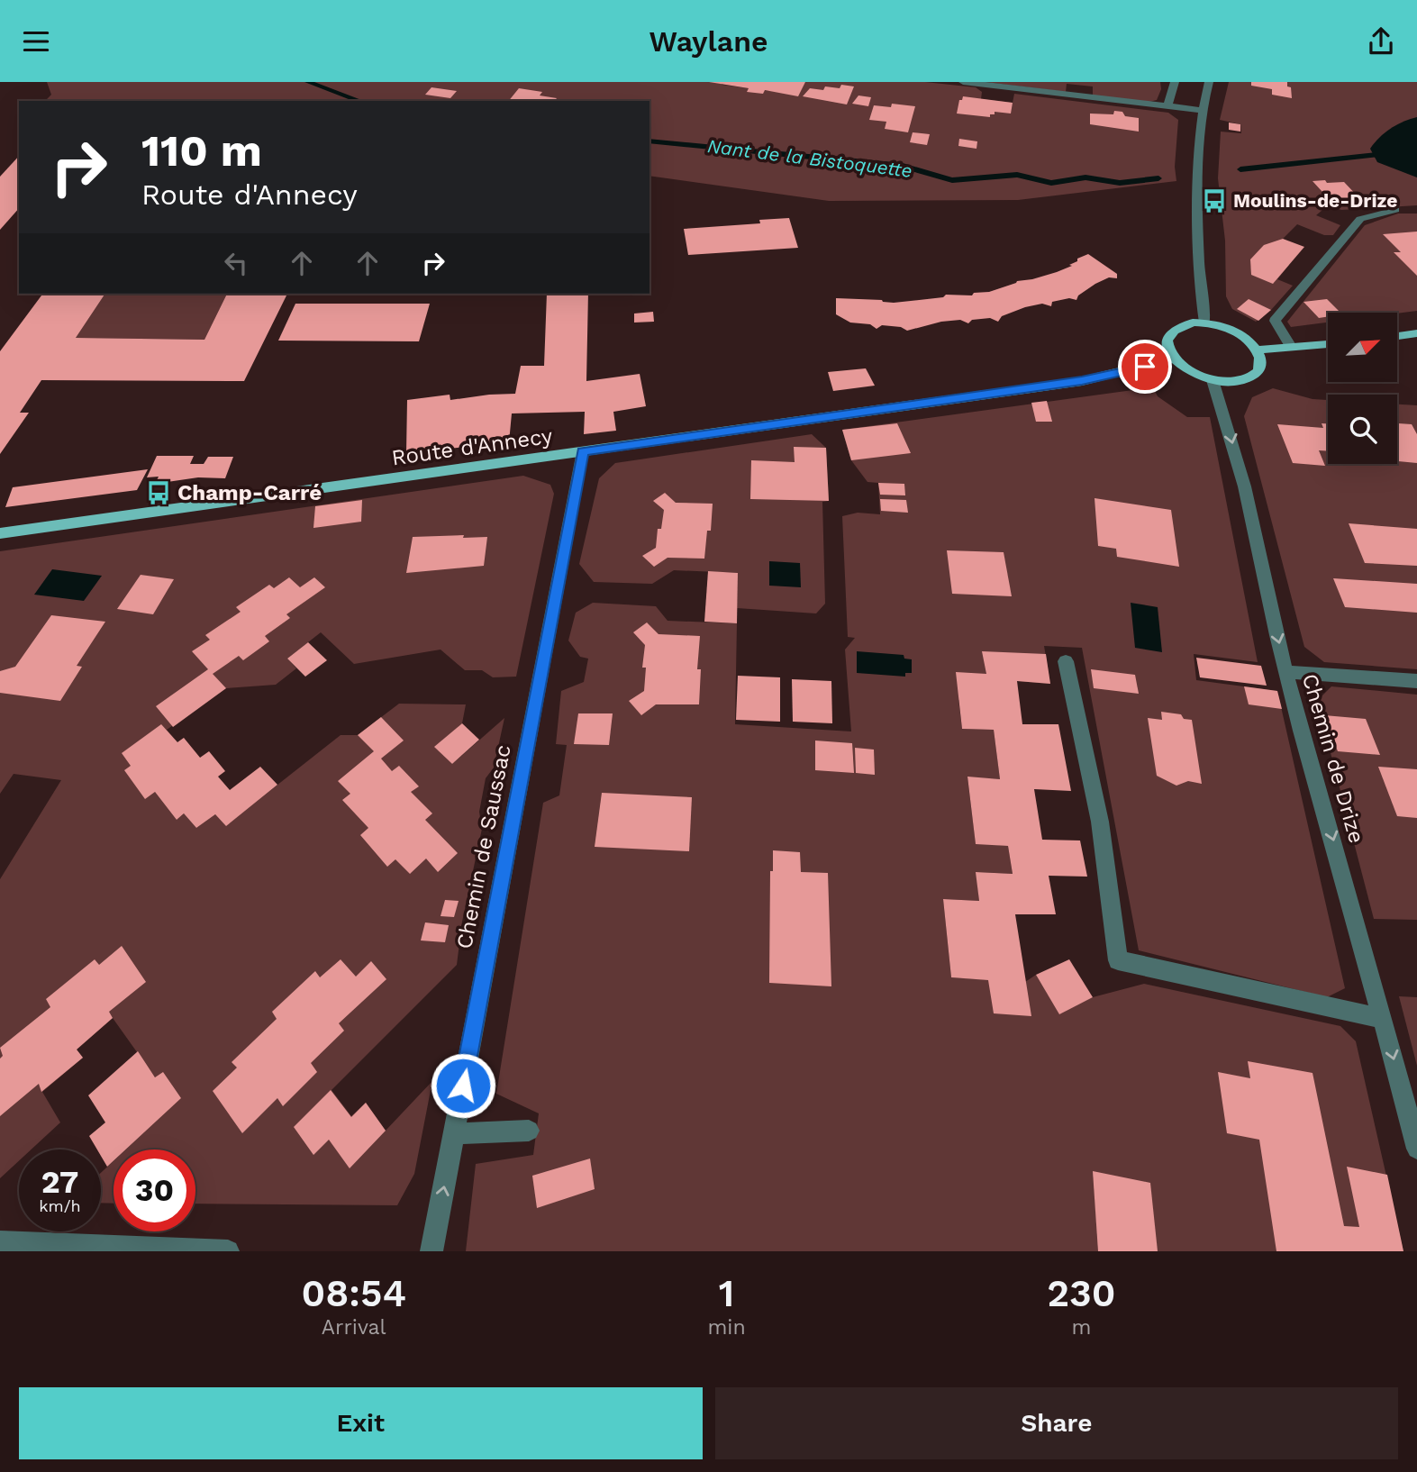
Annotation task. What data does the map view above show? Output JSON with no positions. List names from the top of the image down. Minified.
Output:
{"streets":{"main road":["Route d'Annecy"],"street":["Chemin de Drize","Chemin de Saussac"]},"crossings":[["Route d'Annecy","Chemin de Saussac"]],"one_way":["Chemin de Drize"],"water":["Nant de la Bistoquette"],"places":{"bus stop":["Moulins-de-Drize","Champ-Carré"]},"north":"top right","page":{"header":"Waylane","turn":["110 m","Route d'Annecy"],"speed":"27 km/h","limit":"30","eta":["08:54","Arrival","1","min","230","m"],"buttons":["Exit","Share"]}}
